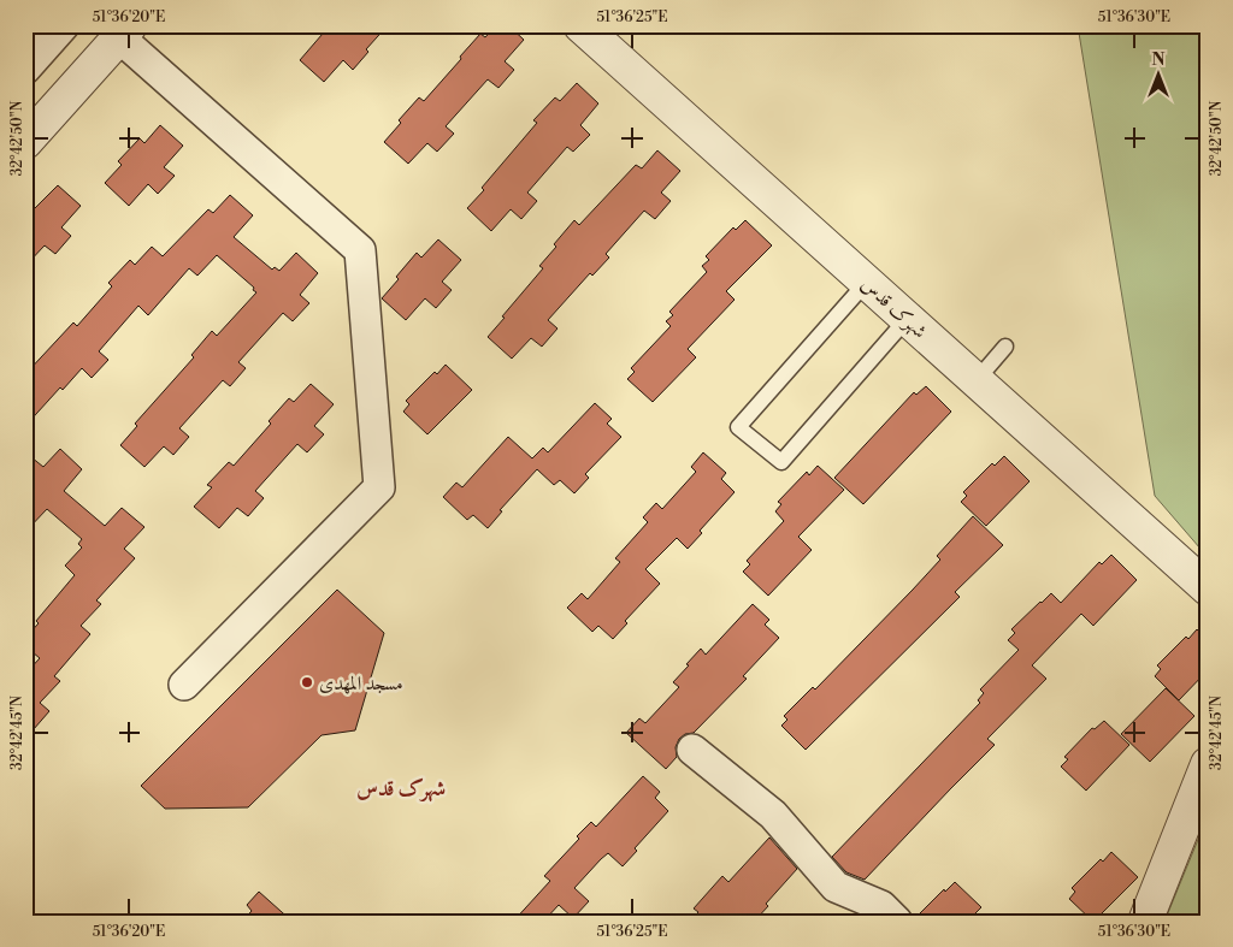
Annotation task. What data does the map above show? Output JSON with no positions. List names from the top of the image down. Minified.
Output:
{"streets":{"street":["شهرک قدس"]},"districts":["شهرک قدس"],"places":["مسجد المهدی"],"north":"top","coordinates":["51°36'20\"E","51°36'25\"E","51°36'30\"E","32°42'50\"N","32°42'45\"N"]}
